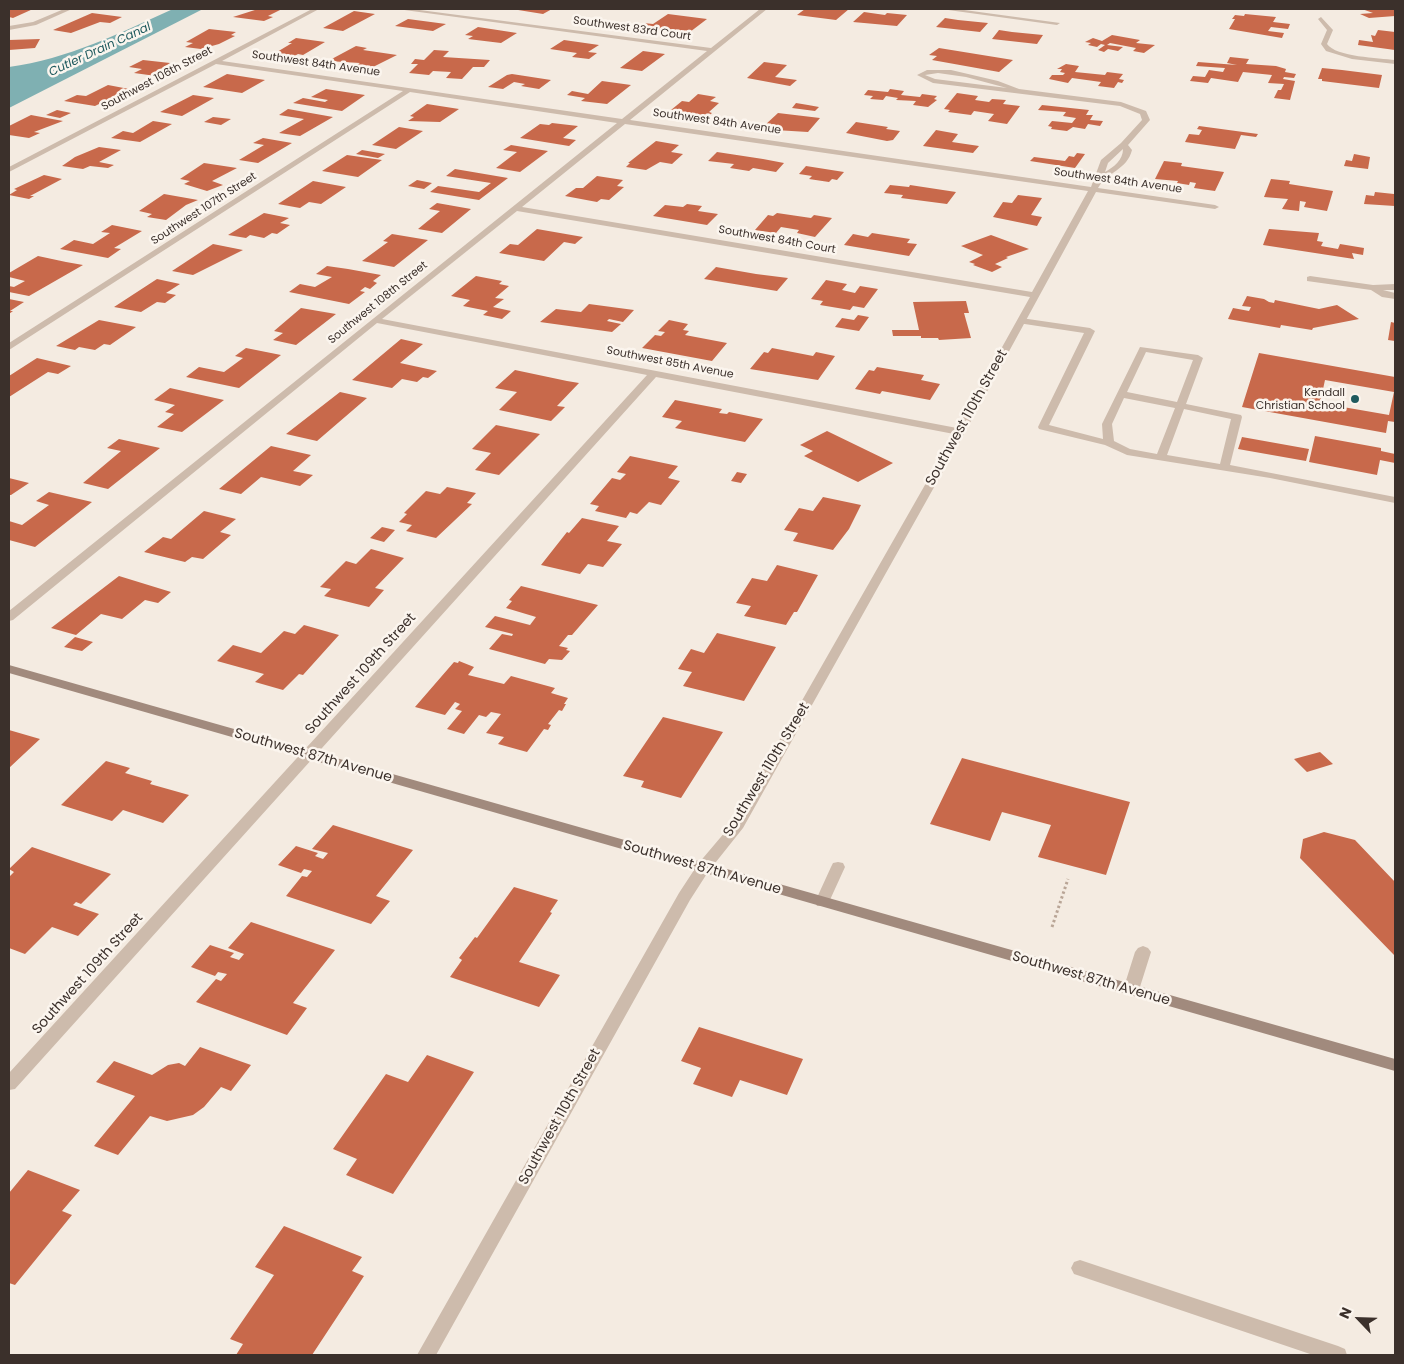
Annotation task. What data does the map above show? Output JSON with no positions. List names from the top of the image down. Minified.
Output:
{"streets":{"main road":["Southwest 87th Avenue"],"street":["Southwest 83rd Court","Southwest 84th Avenue","Southwest 106th Street","Southwest 107th Street","Southwest 84th Court","Southwest 108th Street","Southwest 85th Avenue","Southwest 110th Street","Southwest 109th Street"]},"crossings":[["Southwest 83rd Court","Southwest 108th Street"],["Southwest 84th Avenue","Southwest 106th Street"],["Southwest 84th Avenue","Southwest 107th Street"],["Southwest 84th Avenue","Southwest 108th Street"],["Southwest 84th Avenue","Southwest 110th Street"],["Southwest 84th Court","Southwest 108th Street"],["Southwest 84th Court","Southwest 110th Street"],["Southwest 108th Street","Southwest 85th Avenue"],["Southwest 85th Avenue","Southwest 110th Street"],["Southwest 85th Avenue","Southwest 109th Street"],["Southwest 110th Street","Southwest 87th Avenue"],["Southwest 109th Street","Southwest 87th Avenue"]],"water":["Cutler Drain Canal"],"places":["Kendall Christian School"],"north":"top left"}
